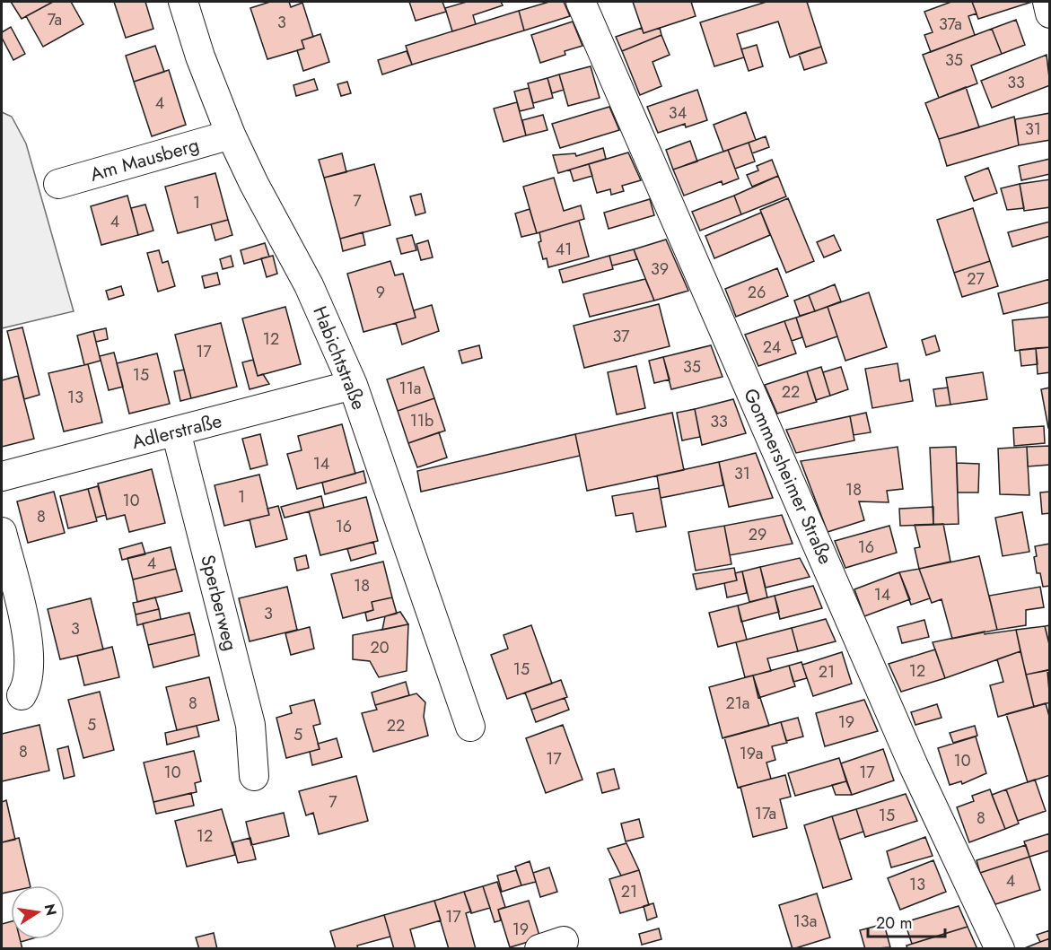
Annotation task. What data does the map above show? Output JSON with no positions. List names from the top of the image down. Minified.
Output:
{"streets":{"street":["Am Mausberg","Habichtstraße","Adlerstraße","Gommersheimer Straße","Sperberweg"]},"crossings":[["Am Mausberg","Habichtstraße"],["Habichtstraße","Adlerstraße"],["Adlerstraße","Sperberweg"]],"house_numbers":["7a","3","37a","35","33","4","34","31","7","1","4","41","39","27","9","26","37","12","24","17","35","15","11a","22","13","11b","33","14","31","18","1","10","8","16","29","16","4","18","14","3","3","20","15","12","21","8","21a","19","5","22","5","8","19a","17","10","10","17","7","17a","15","8","12","4","13","21","17","13a","19"],"scale_bar":"20 m","north":"right"}
